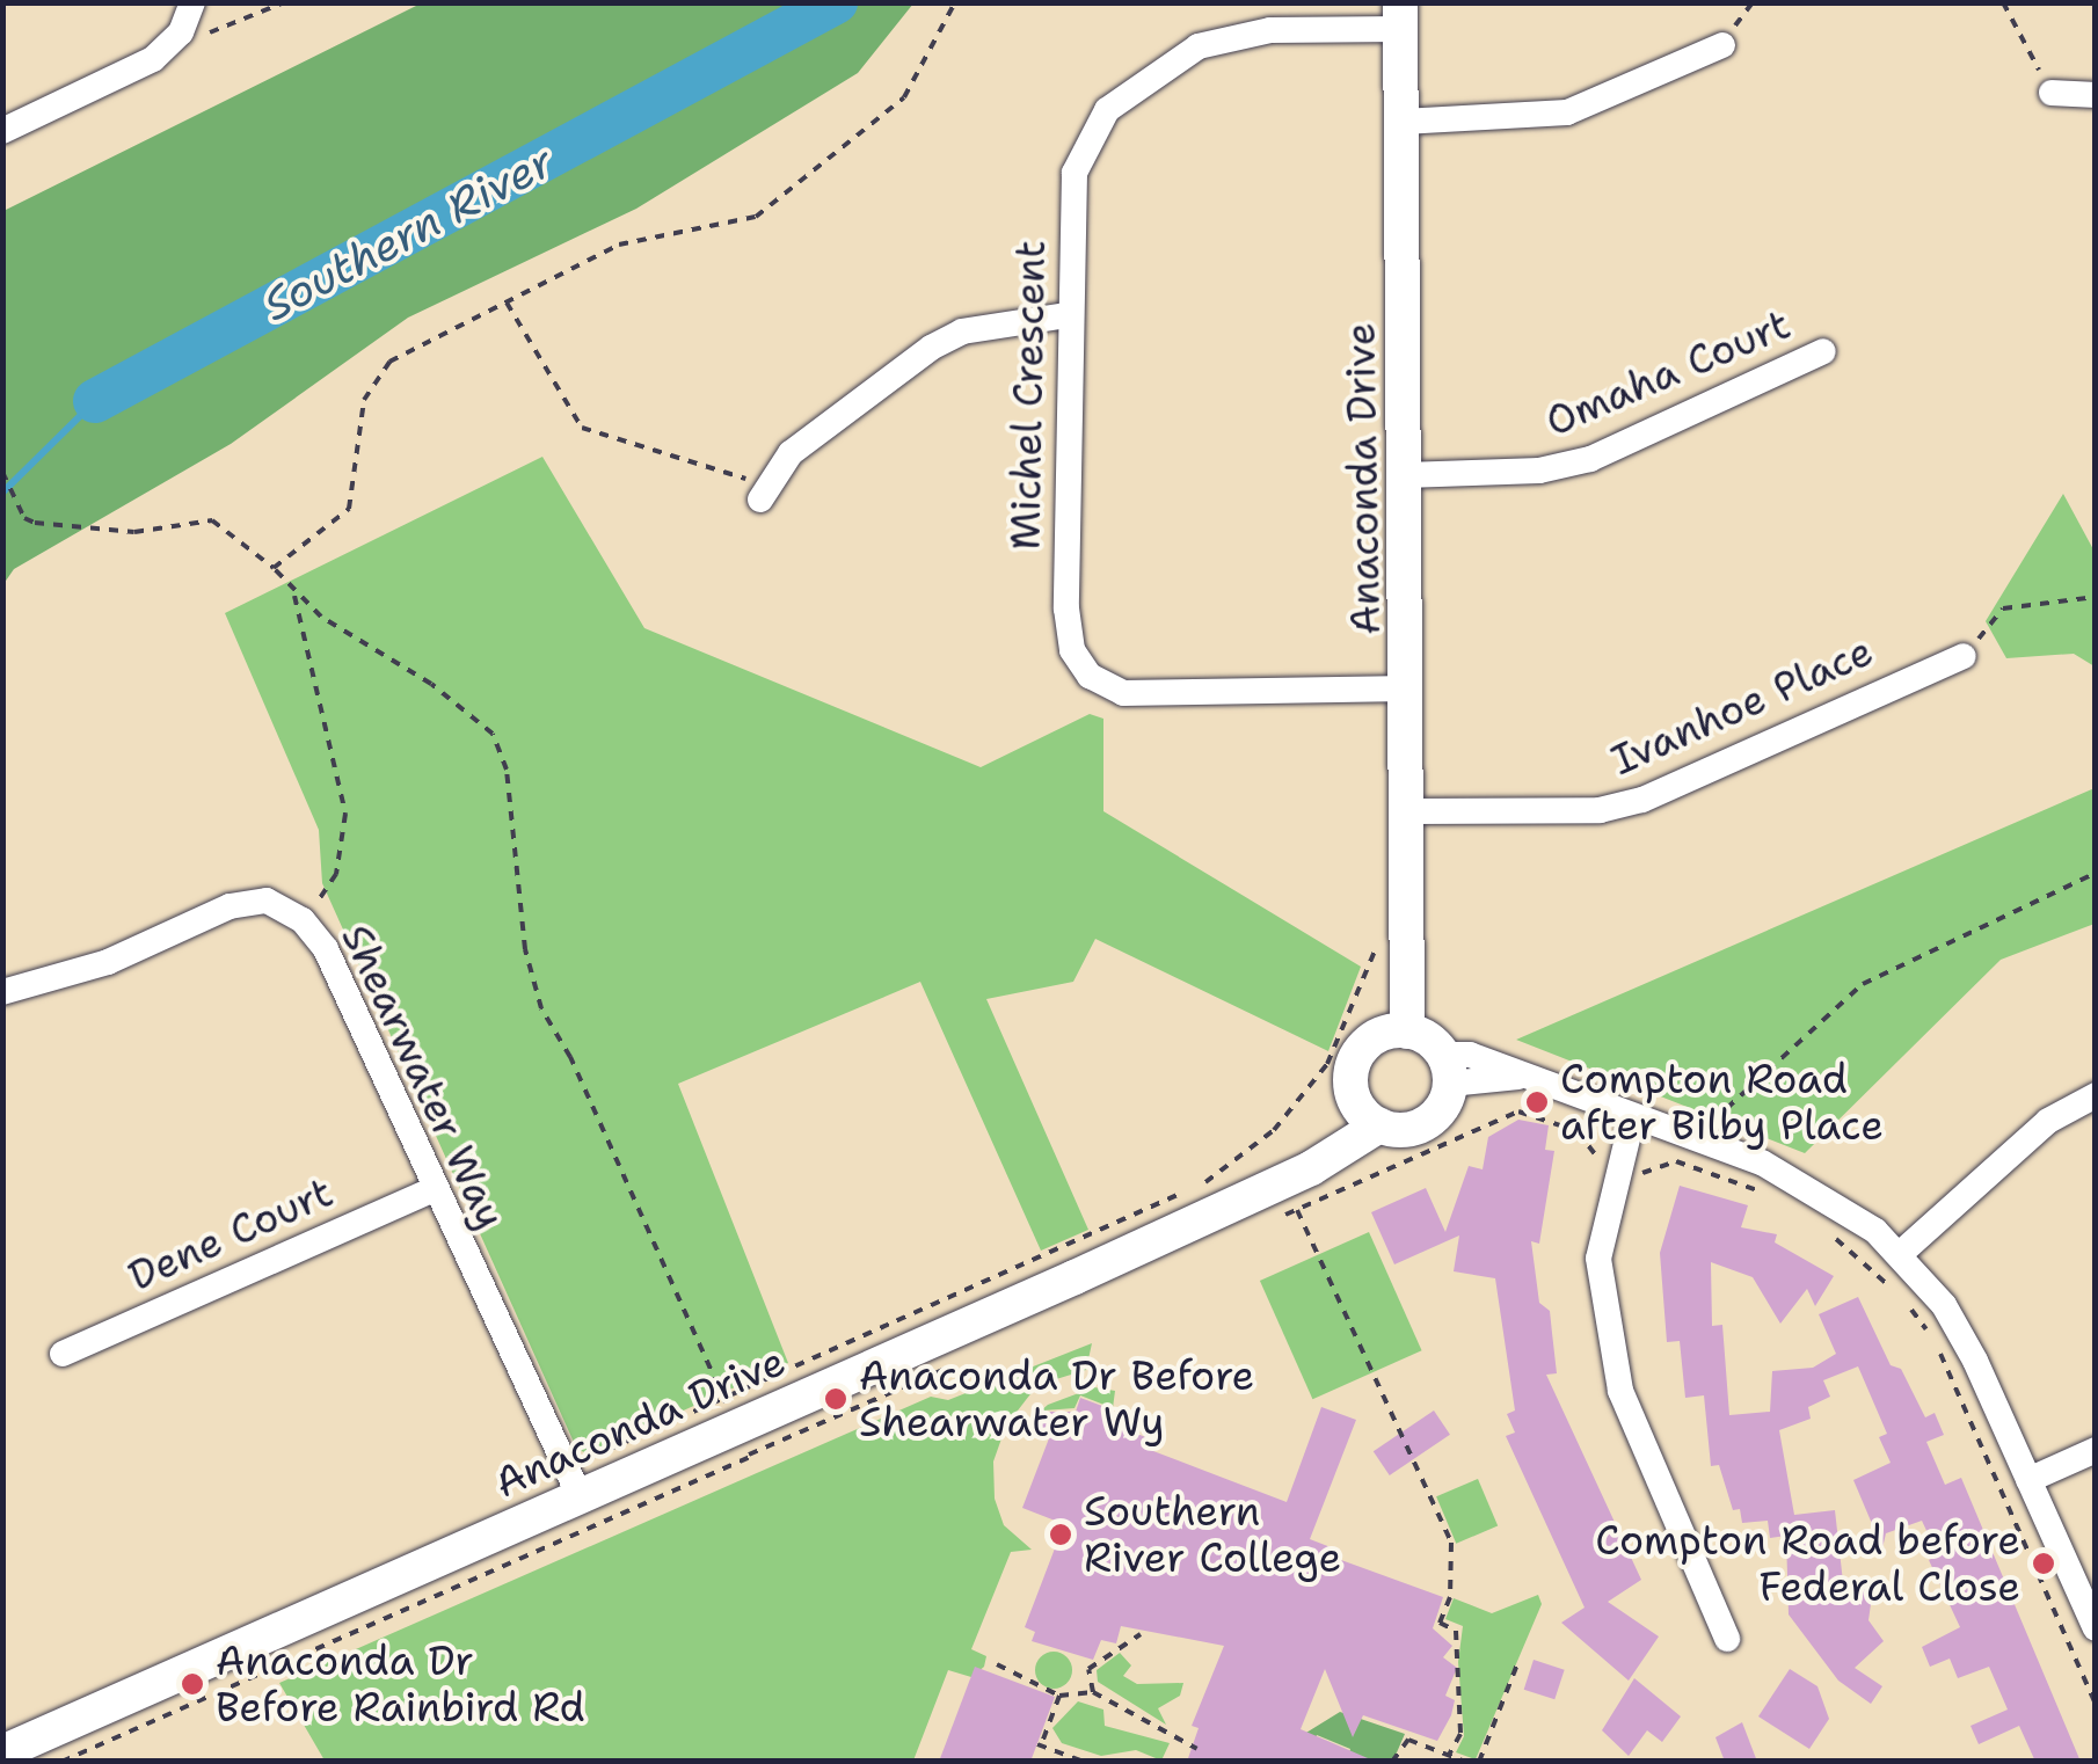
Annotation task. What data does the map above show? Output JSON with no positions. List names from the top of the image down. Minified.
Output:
{"streets":{"main road":["Anaconda Drive"],"street":["Omaha Court","Michel Crescent","Ivanhoe Place","Shearwater Way","Dene Court"]},"crossings":[["Omaha Court","Anaconda Drive"],["Michel Crescent","Anaconda Drive"],["Anaconda Drive","Ivanhoe Place"],["Anaconda Drive","Shearwater Way"],["Shearwater Way","Dene Court"]],"water":["Southern River"],"places":["Compton Road after Bilby Place","Anaconda Dr Before Shearwater Wy","Southern River College","Compton Road before Federal Close","Anaconda Dr Before Rainbird Rd"]}
